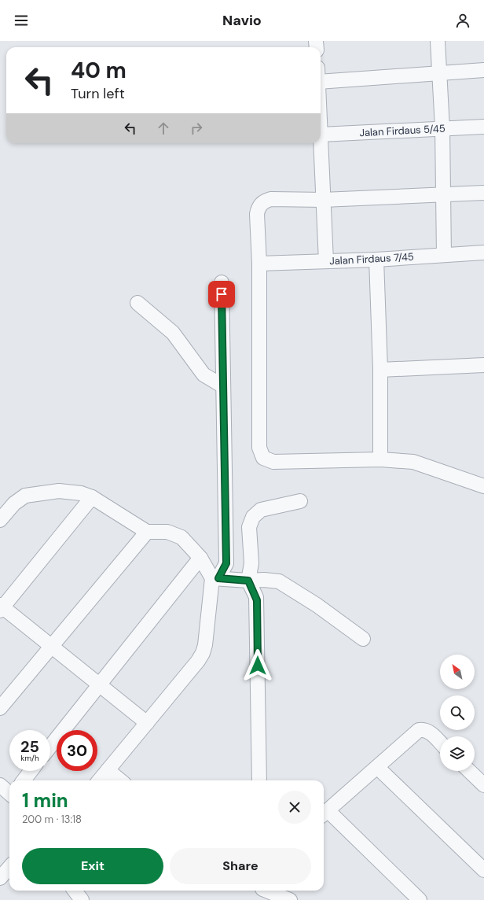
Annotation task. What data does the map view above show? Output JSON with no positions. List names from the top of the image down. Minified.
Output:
{"streets":{"street":["Jalan Firdaus 5/45","Jalan Firdaus 7/45"]},"north":"top left","page":{"header":"Navio","turn":["40 m","Turn left"],"speed":"25 km/h","limit":"30","heading":["1 min","200 m · 13:18"],"buttons":["Exit","Share"]}}
